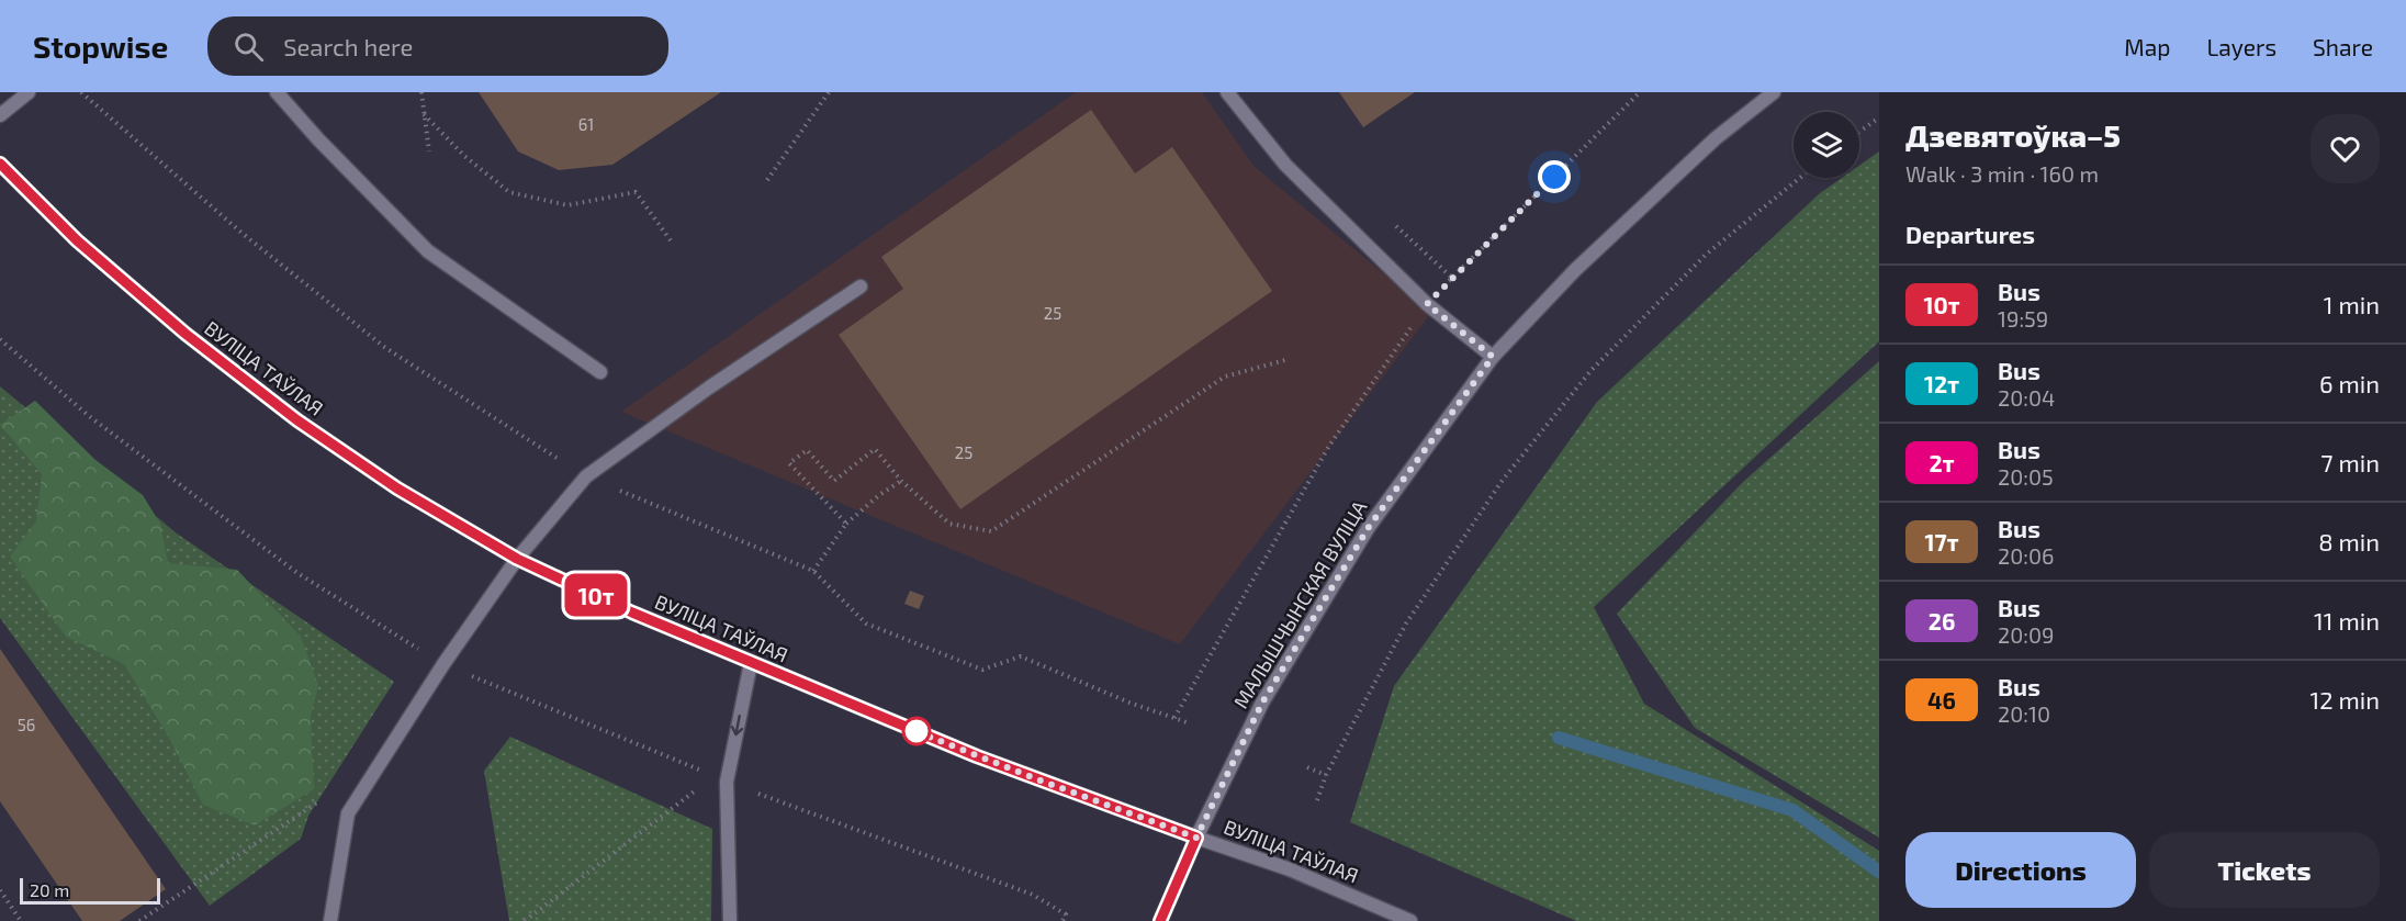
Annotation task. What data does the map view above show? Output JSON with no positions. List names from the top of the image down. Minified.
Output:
{"streets":{"street":["ВУЛІЦА ТАЎЛАЯ","МАЛЫШЧЫНСКАЯ ВУЛІЦА"]},"crossings":[["ВУЛІЦА ТАЎЛАЯ","МАЛЫШЧЫНСКАЯ ВУЛІЦА"]],"lines":["bus line 10т"],"house_numbers":["61","25","25","56"],"scale_bar":"20 m","page":{"header":"Stopwise","search":"Search here","nav":["Map","Layers","Share"],"on_map":"10т","heading":[["Дзевятоўка–5","Walk · 3 min · 160 m"],"Departures"],"list":[{"mark":"10т","name":"Bus","note":"19:59","value":"1 min"},{"mark":"12т","name":"Bus","note":"20:04","value":"6 min"},{"mark":"2т","name":"Bus","note":"20:05","value":"7 min"},{"mark":"17т","name":"Bus","note":"20:06","value":"8 min"},{"mark":"26","name":"Bus","note":"20:09","value":"11 min"},{"mark":"46","name":"Bus","note":"20:10","value":"12 min"}],"buttons":["Directions","Tickets"],"scale":"20 m"}}
